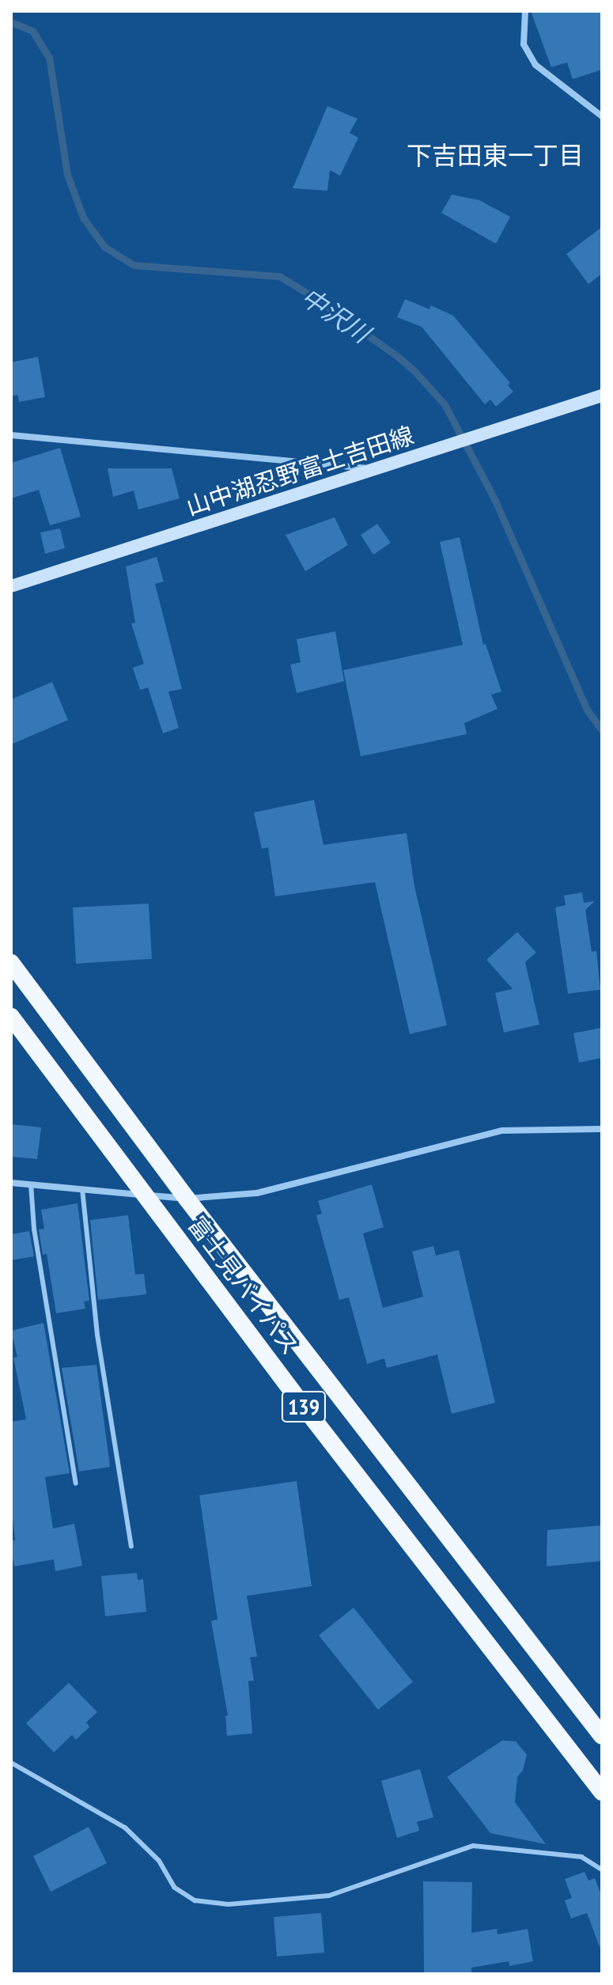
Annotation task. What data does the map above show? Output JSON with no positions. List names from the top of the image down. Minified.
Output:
{"streets":{"highway":["富士見バイパス","139"],"main road":["山中湖忍野富士吉田線"]},"districts":["下吉田東一丁目"],"water":["中沢川"]}
